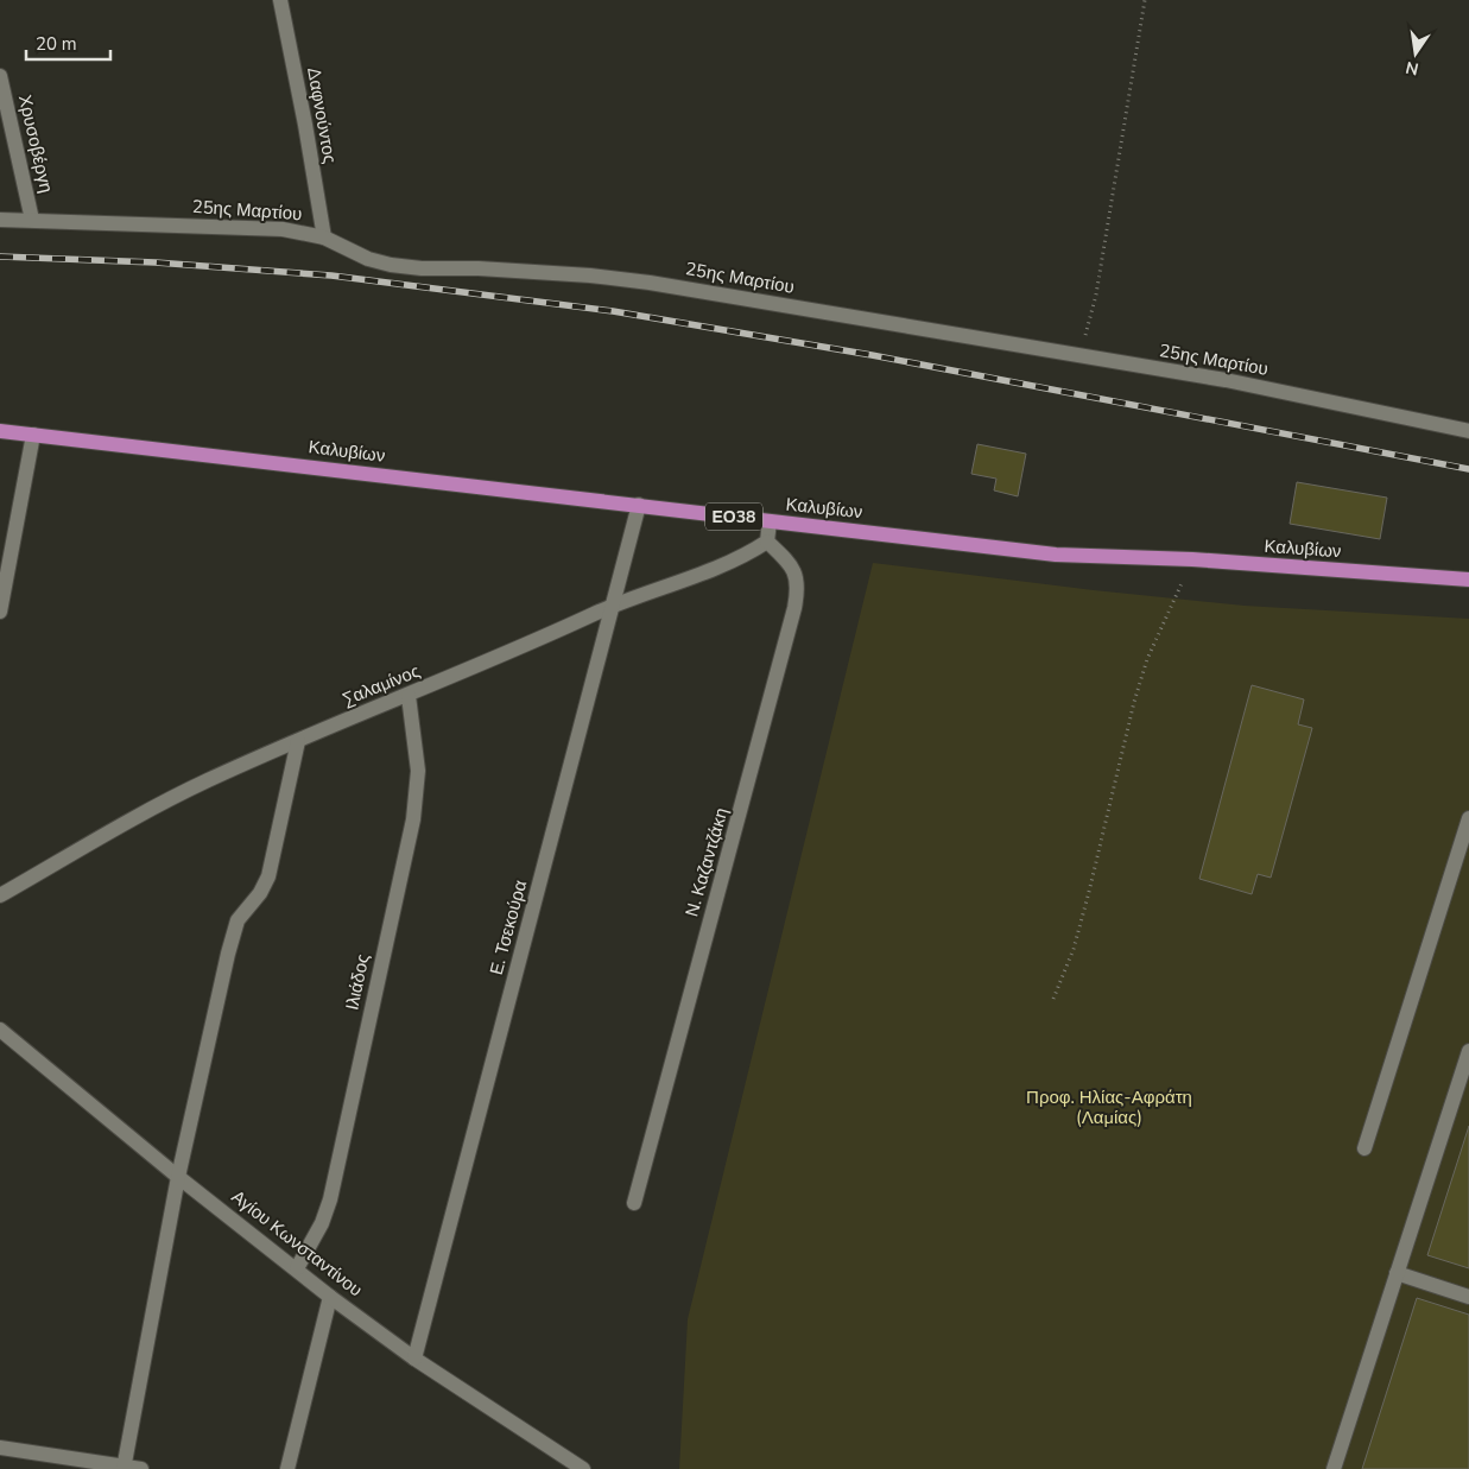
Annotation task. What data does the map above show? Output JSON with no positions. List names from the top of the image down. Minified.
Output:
{"streets":{"main road":["Καλυβίων","ΕΟ38"],"street":["Δαφνούντος","Χρυσοβέργη","25ης Μαρτίου","Σαλαμίνος","Ν. Καζαντζάκη","Ε. Τσεκούρα","Ιλιάδος","Αγίου Κωνσταντίνου"]},"crossings":[["Δαφνούντος","25ης Μαρτίου"],["Χρυσοβέργη","25ης Μαρτίου"],["Καλυβίων","Ε. Τσεκούρα"],["Σαλαμίνος","Ν. Καζαντζάκη"],["Σαλαμίνος","Ε. Τσεκούρα"],["Σαλαμίνος","Ιλιάδος"],["Ε. Τσεκούρα","Αγίου Κωνσταντίνου"],["Ιλιάδος","Αγίου Κωνσταντίνου"]],"parks":["Προφ. Ηλίας-Αφράτη (Λαμίας)"],"scale_bar":"20 m","north":"bottom"}
